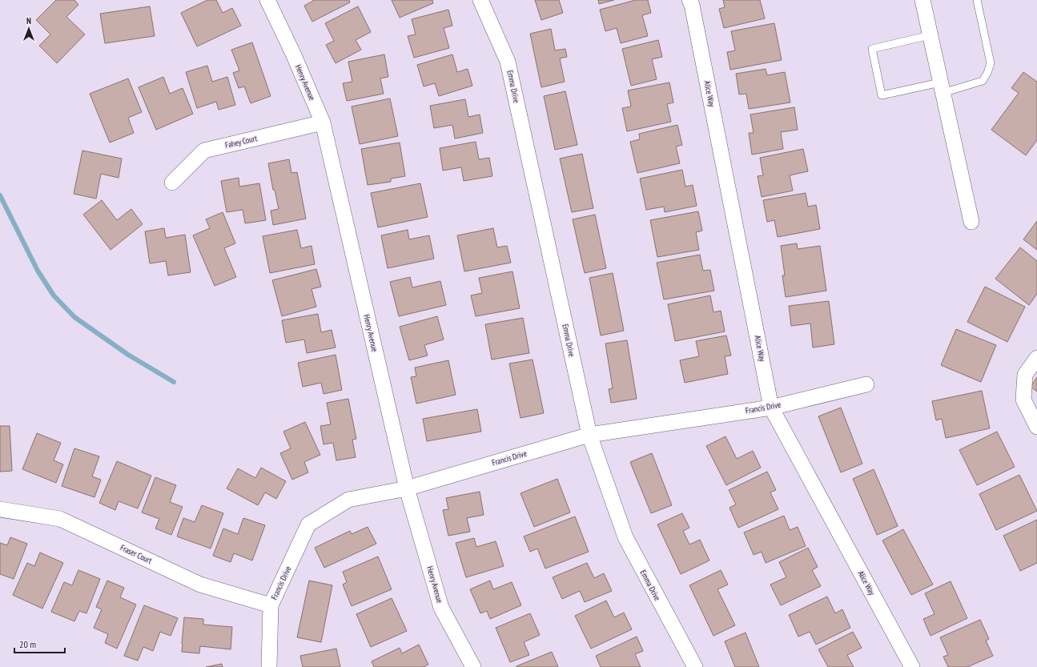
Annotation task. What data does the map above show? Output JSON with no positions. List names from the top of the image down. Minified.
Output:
{"streets":{"street":["Henry Avenue","Emma Drive","Alice Way","Fahey Court","Francis Drive","Fraser Court"]},"crossings":[["Henry Avenue","Fahey Court"],["Henry Avenue","Francis Drive"],["Emma Drive","Francis Drive"],["Alice Way","Francis Drive"],["Francis Drive","Fraser Court"]],"scale_bar":"20 m","north":"top"}
